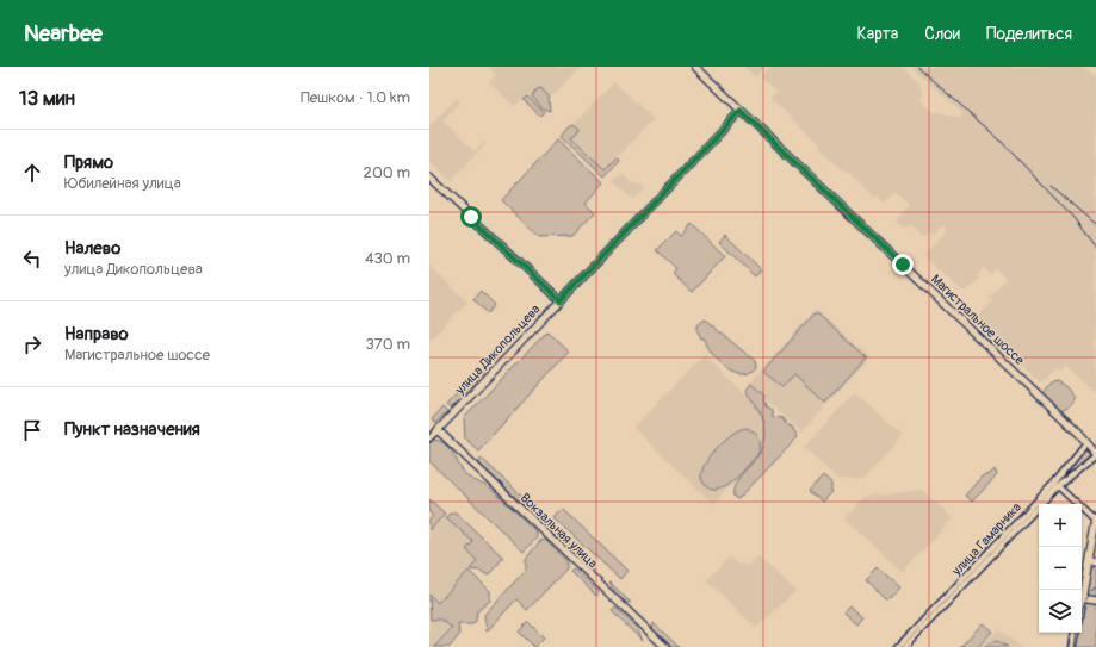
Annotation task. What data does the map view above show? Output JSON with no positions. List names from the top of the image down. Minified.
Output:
{"streets":{"main road":["Магистральное шоссе","улица Дикопольцева","Вокзальная улица"],"street":["улица Гамарника"]},"crossings":[["Магистральное шоссе","улица Дикопольцева"],["Магистральное шоссе","улица Гамарника"],["улица Дикопольцева","Вокзальная улица"]],"page":{"header":"Nearbee","nav":["Карта","Слои","Поделиться"],"heading":["13 мин","Пешком · 1.0 km"],"list":[["Прямо","Юбилейная улица","200 m"],["Налево","улица Дикопольцева","430 m"],["Направо","Магистральное шоссе","370 m"],"Пункт назначения"],"map_buttons":["+","−"]}}
